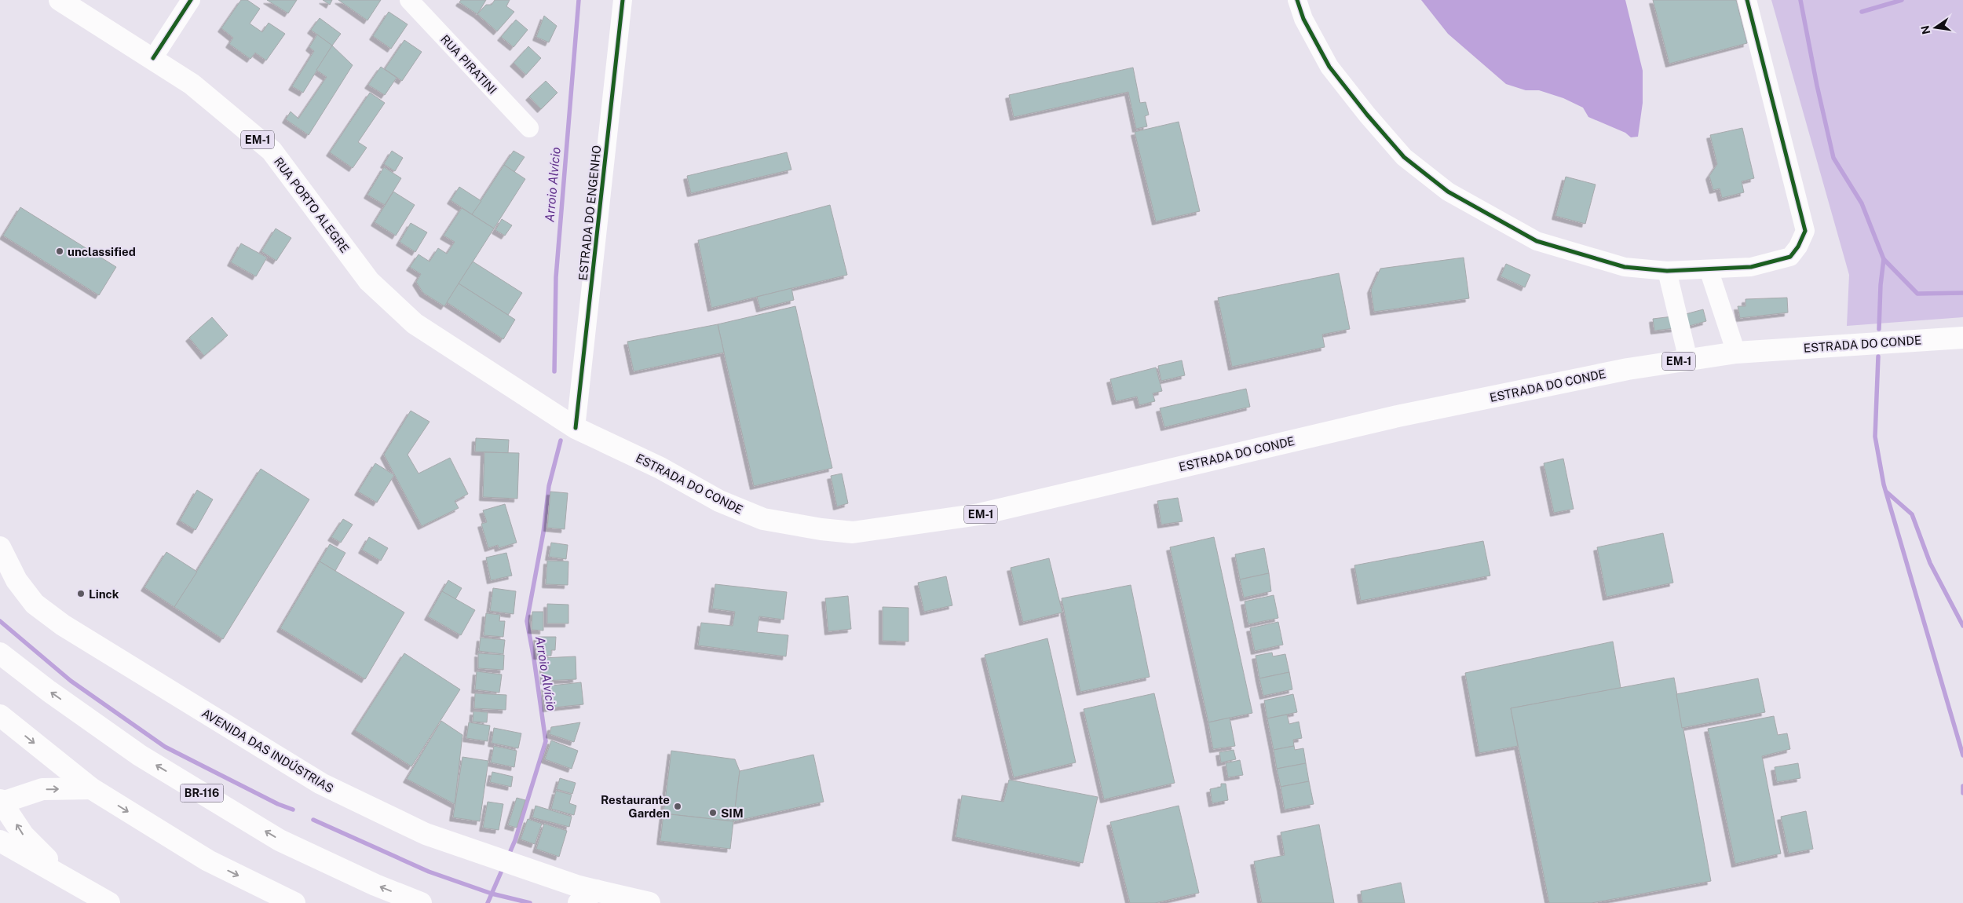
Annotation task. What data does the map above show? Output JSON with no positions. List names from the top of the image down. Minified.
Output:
{"streets":{"main road":["EM-1","RUA PORTO ALEGRE","ESTRADA DO CONDE","AVENIDA DAS INDÚSTRIAS","BR-116"],"street":["RUA PIRATINI","ESTRADA DO ENGENHO"]},"crossings":[["RUA PORTO ALEGRE","ESTRADA DO CONDE"],["ESTRADA DO ENGENHO","ESTRADA DO CONDE"]],"water":["Arroio Alvício"],"places":["unclassified","Linck","Restaurante Garden","SIM"],"north":"left"}
